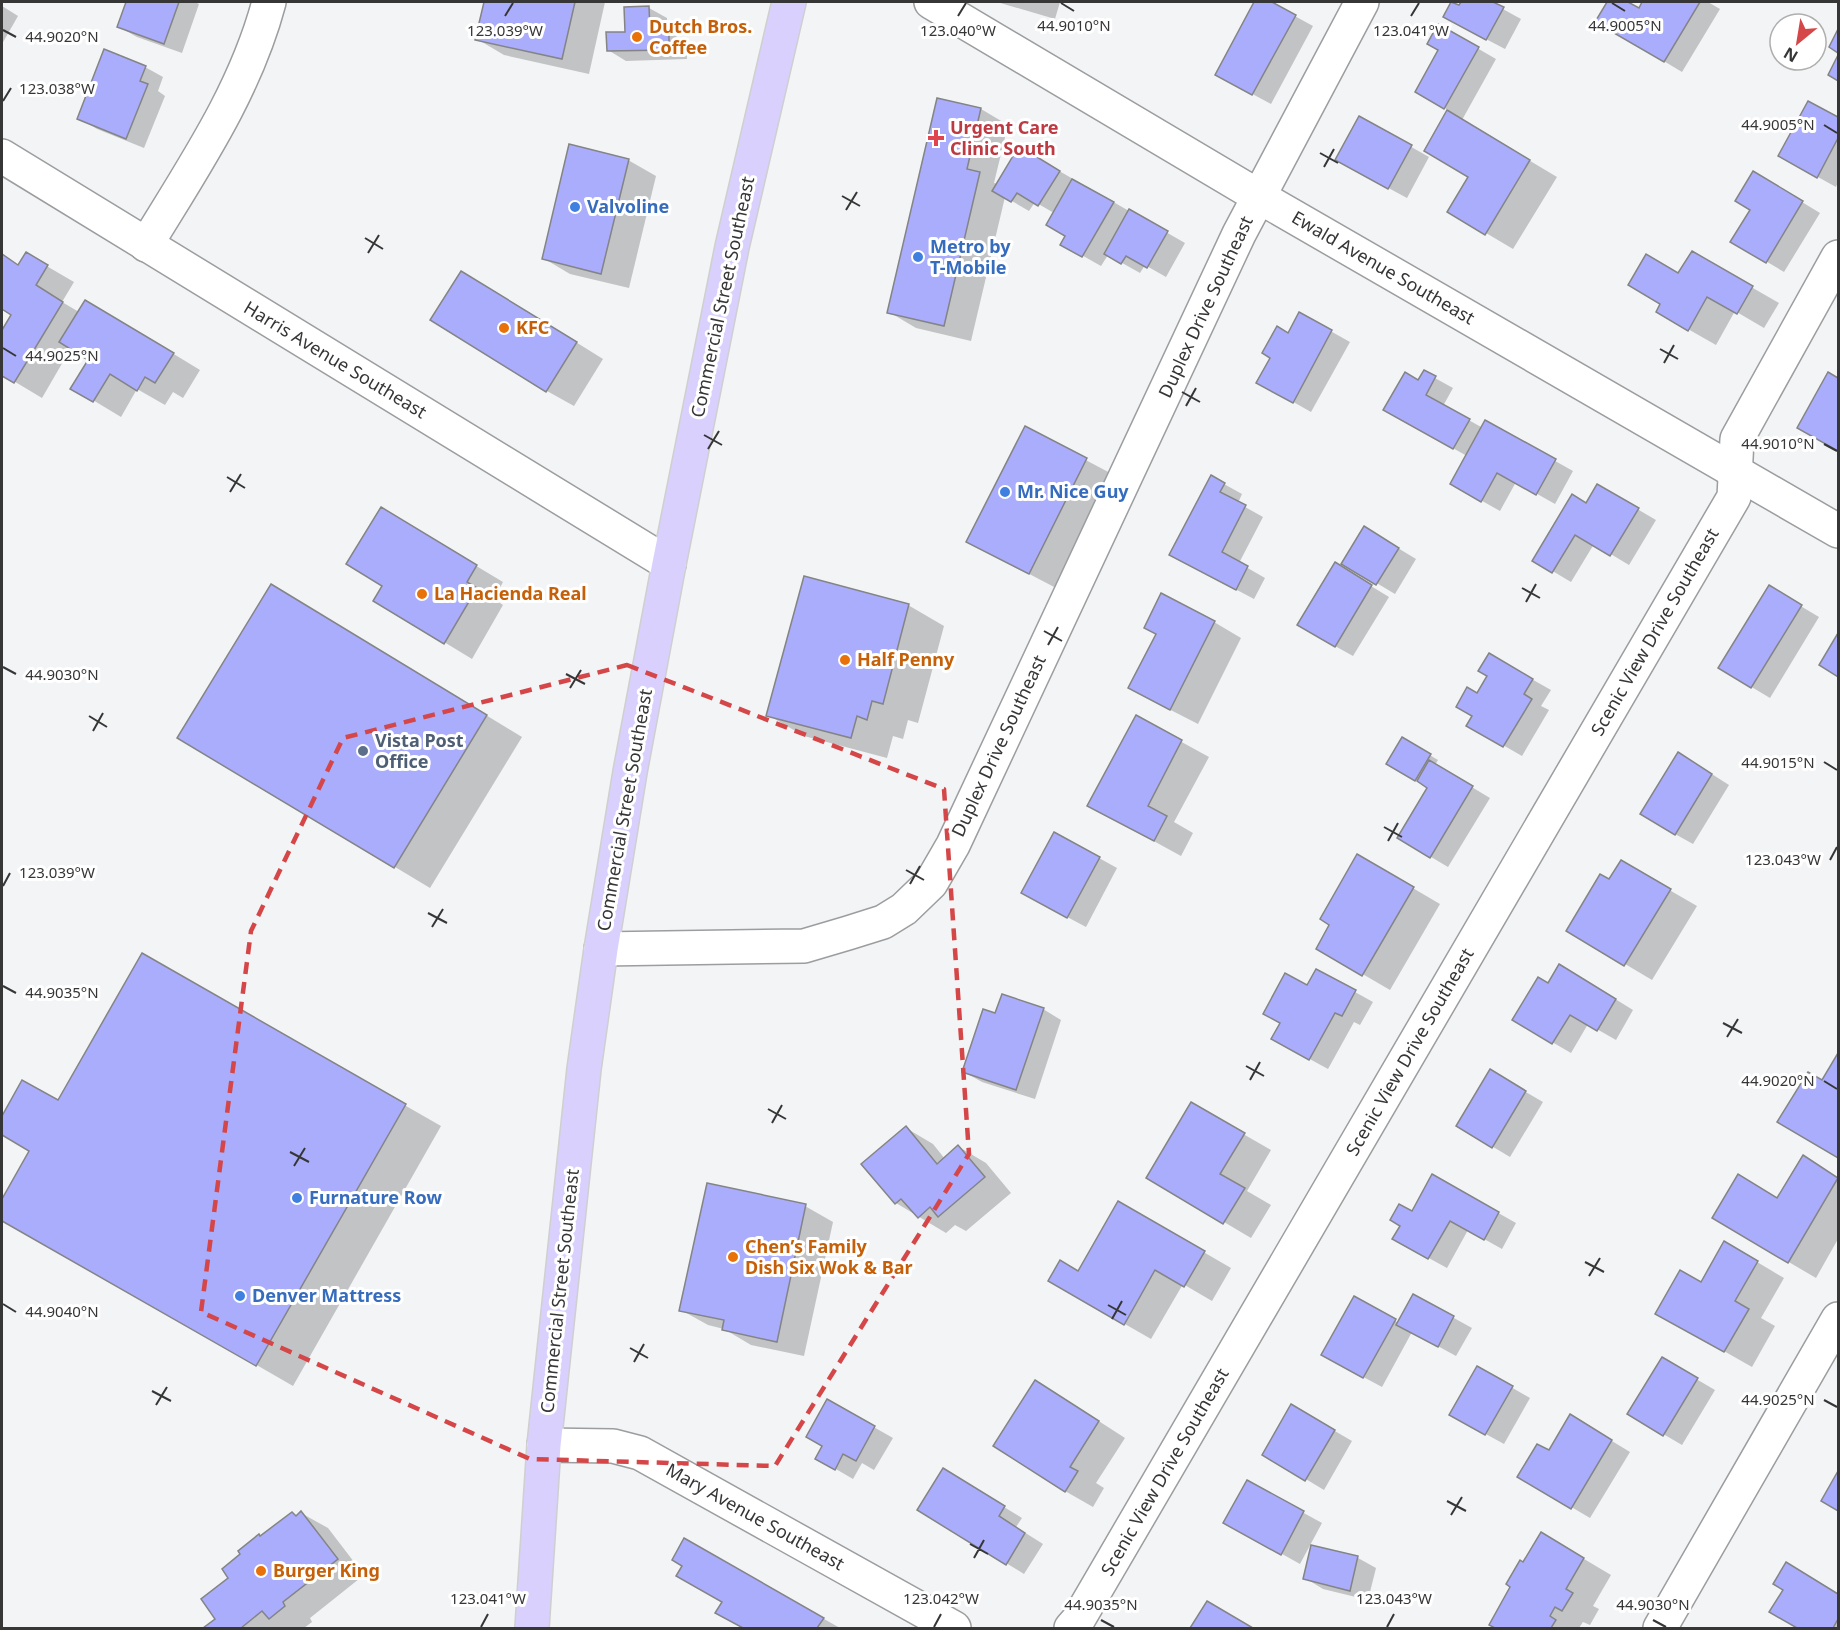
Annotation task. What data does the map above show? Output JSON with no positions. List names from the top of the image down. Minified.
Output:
{"streets":{"main road":["Commercial Street Southeast"],"street":["Ewald Avenue Southeast","Duplex Drive Southeast","Harris Avenue Southeast","Scenic View Drive Southeast","Mary Avenue Southeast"]},"crossings":[["Ewald Avenue Southeast","Duplex Drive Southeast"],["Ewald Avenue Southeast","Scenic View Drive Southeast"],["Commercial Street Southeast","Duplex Drive Southeast"],["Commercial Street Southeast","Harris Avenue Southeast"],["Commercial Street Southeast","Mary Avenue Southeast"]],"places":{"other":["Dutch Bros. Coffee","Valvoline","Metro by T-Mobile","KFC","Mr. Nice Guy","La Hacienda Real","Half Penny","Vista Post Office","Furnature Row","Chen’s Family Dish Six Wok & Bar","Denver Mattress","Burger King"],"health":["Urgent Care Clinic South"]},"north":"bottom left","coordinates":["44.9010°N","44.9005°N","123.039°W","123.040°W","123.041°W","44.9020°N","123.038°W","44.9025°N","44.9030°N","44.9015°N","123.043°W","44.9035°N","44.9040°N","123.042°W"]}
